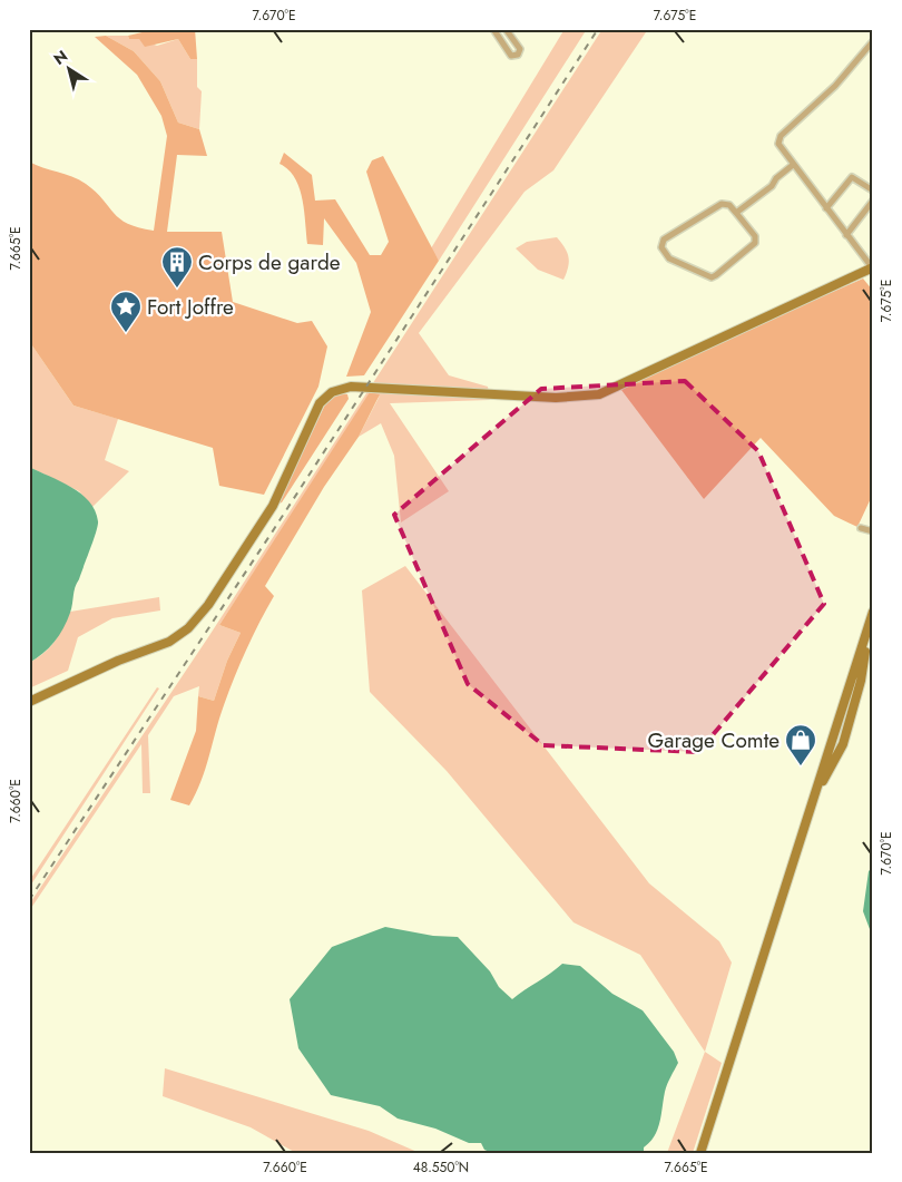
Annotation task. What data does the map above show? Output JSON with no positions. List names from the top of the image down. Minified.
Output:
{"places":{"building":["Corps de garde"],"place":["Fort Joffre"],"shop":["Garage Comte"]},"north":"top left","coordinates":["7.670°E","7.675°E","7.665°E","7.660°E","48.550°N"]}
